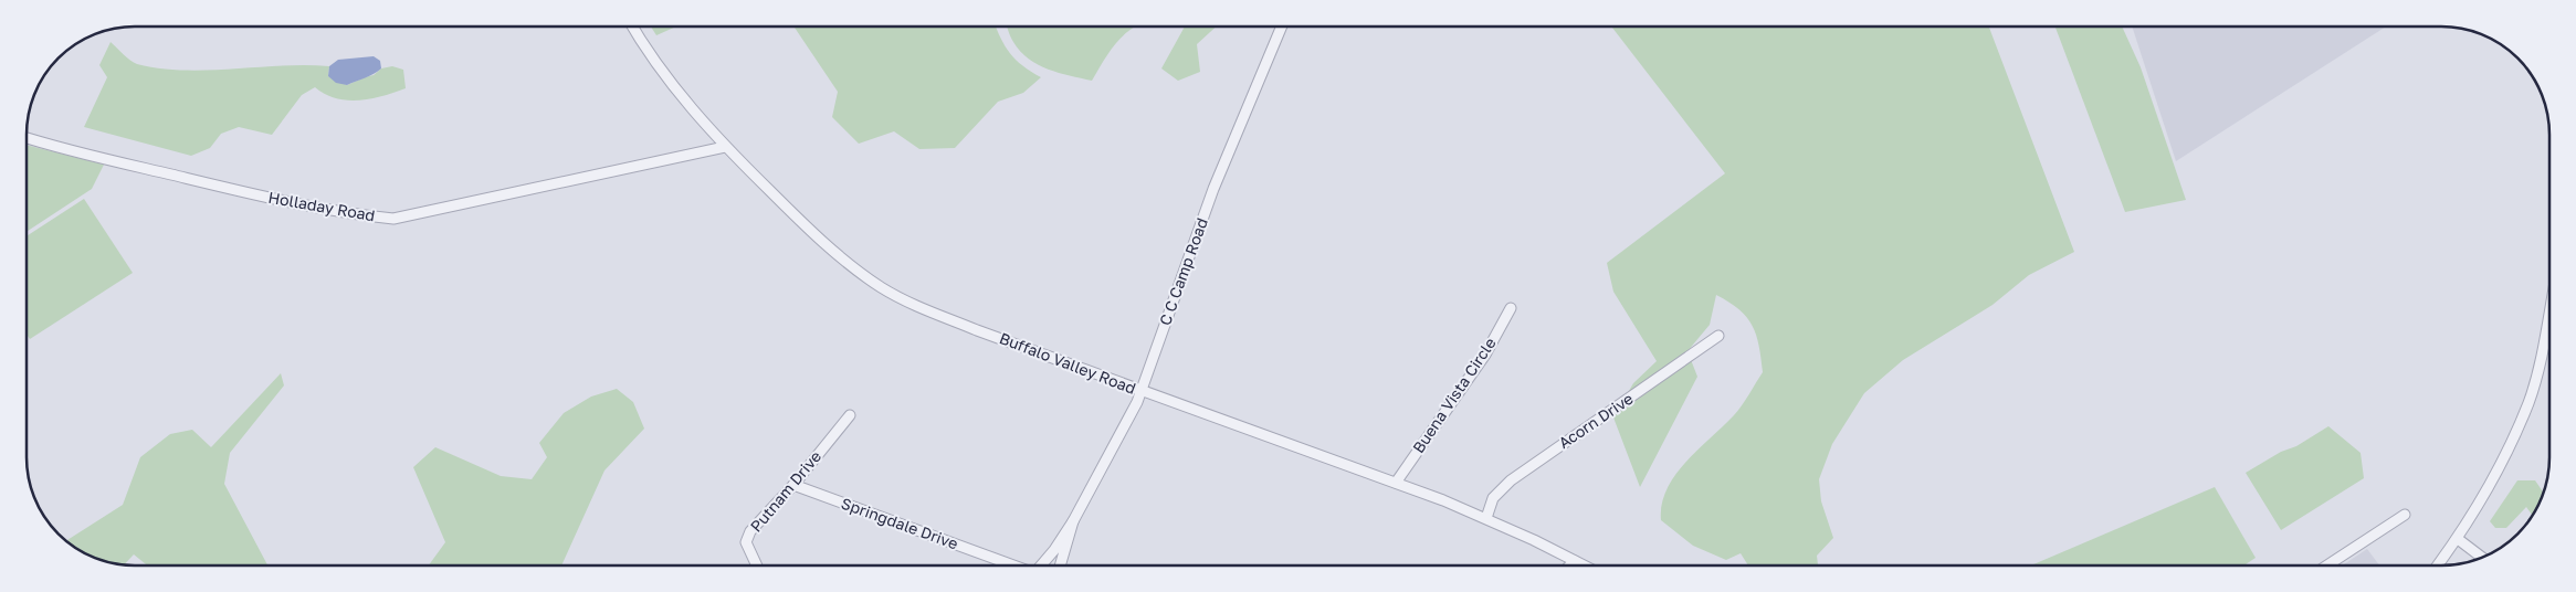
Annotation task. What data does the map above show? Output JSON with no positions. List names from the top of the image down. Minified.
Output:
{"streets":{"street":["Holladay Road","C C Camp Road","Buffalo Valley Road","Buena Vista Circle","Acorn Drive","Putnam Drive","Springdale Drive"]},"crossings":[["Holladay Road","Buffalo Valley Road"],["C C Camp Road","Buffalo Valley Road"],["Buffalo Valley Road","Buena Vista Circle"],["Buffalo Valley Road","Acorn Drive"],["Putnam Drive","Springdale Drive"]]}
